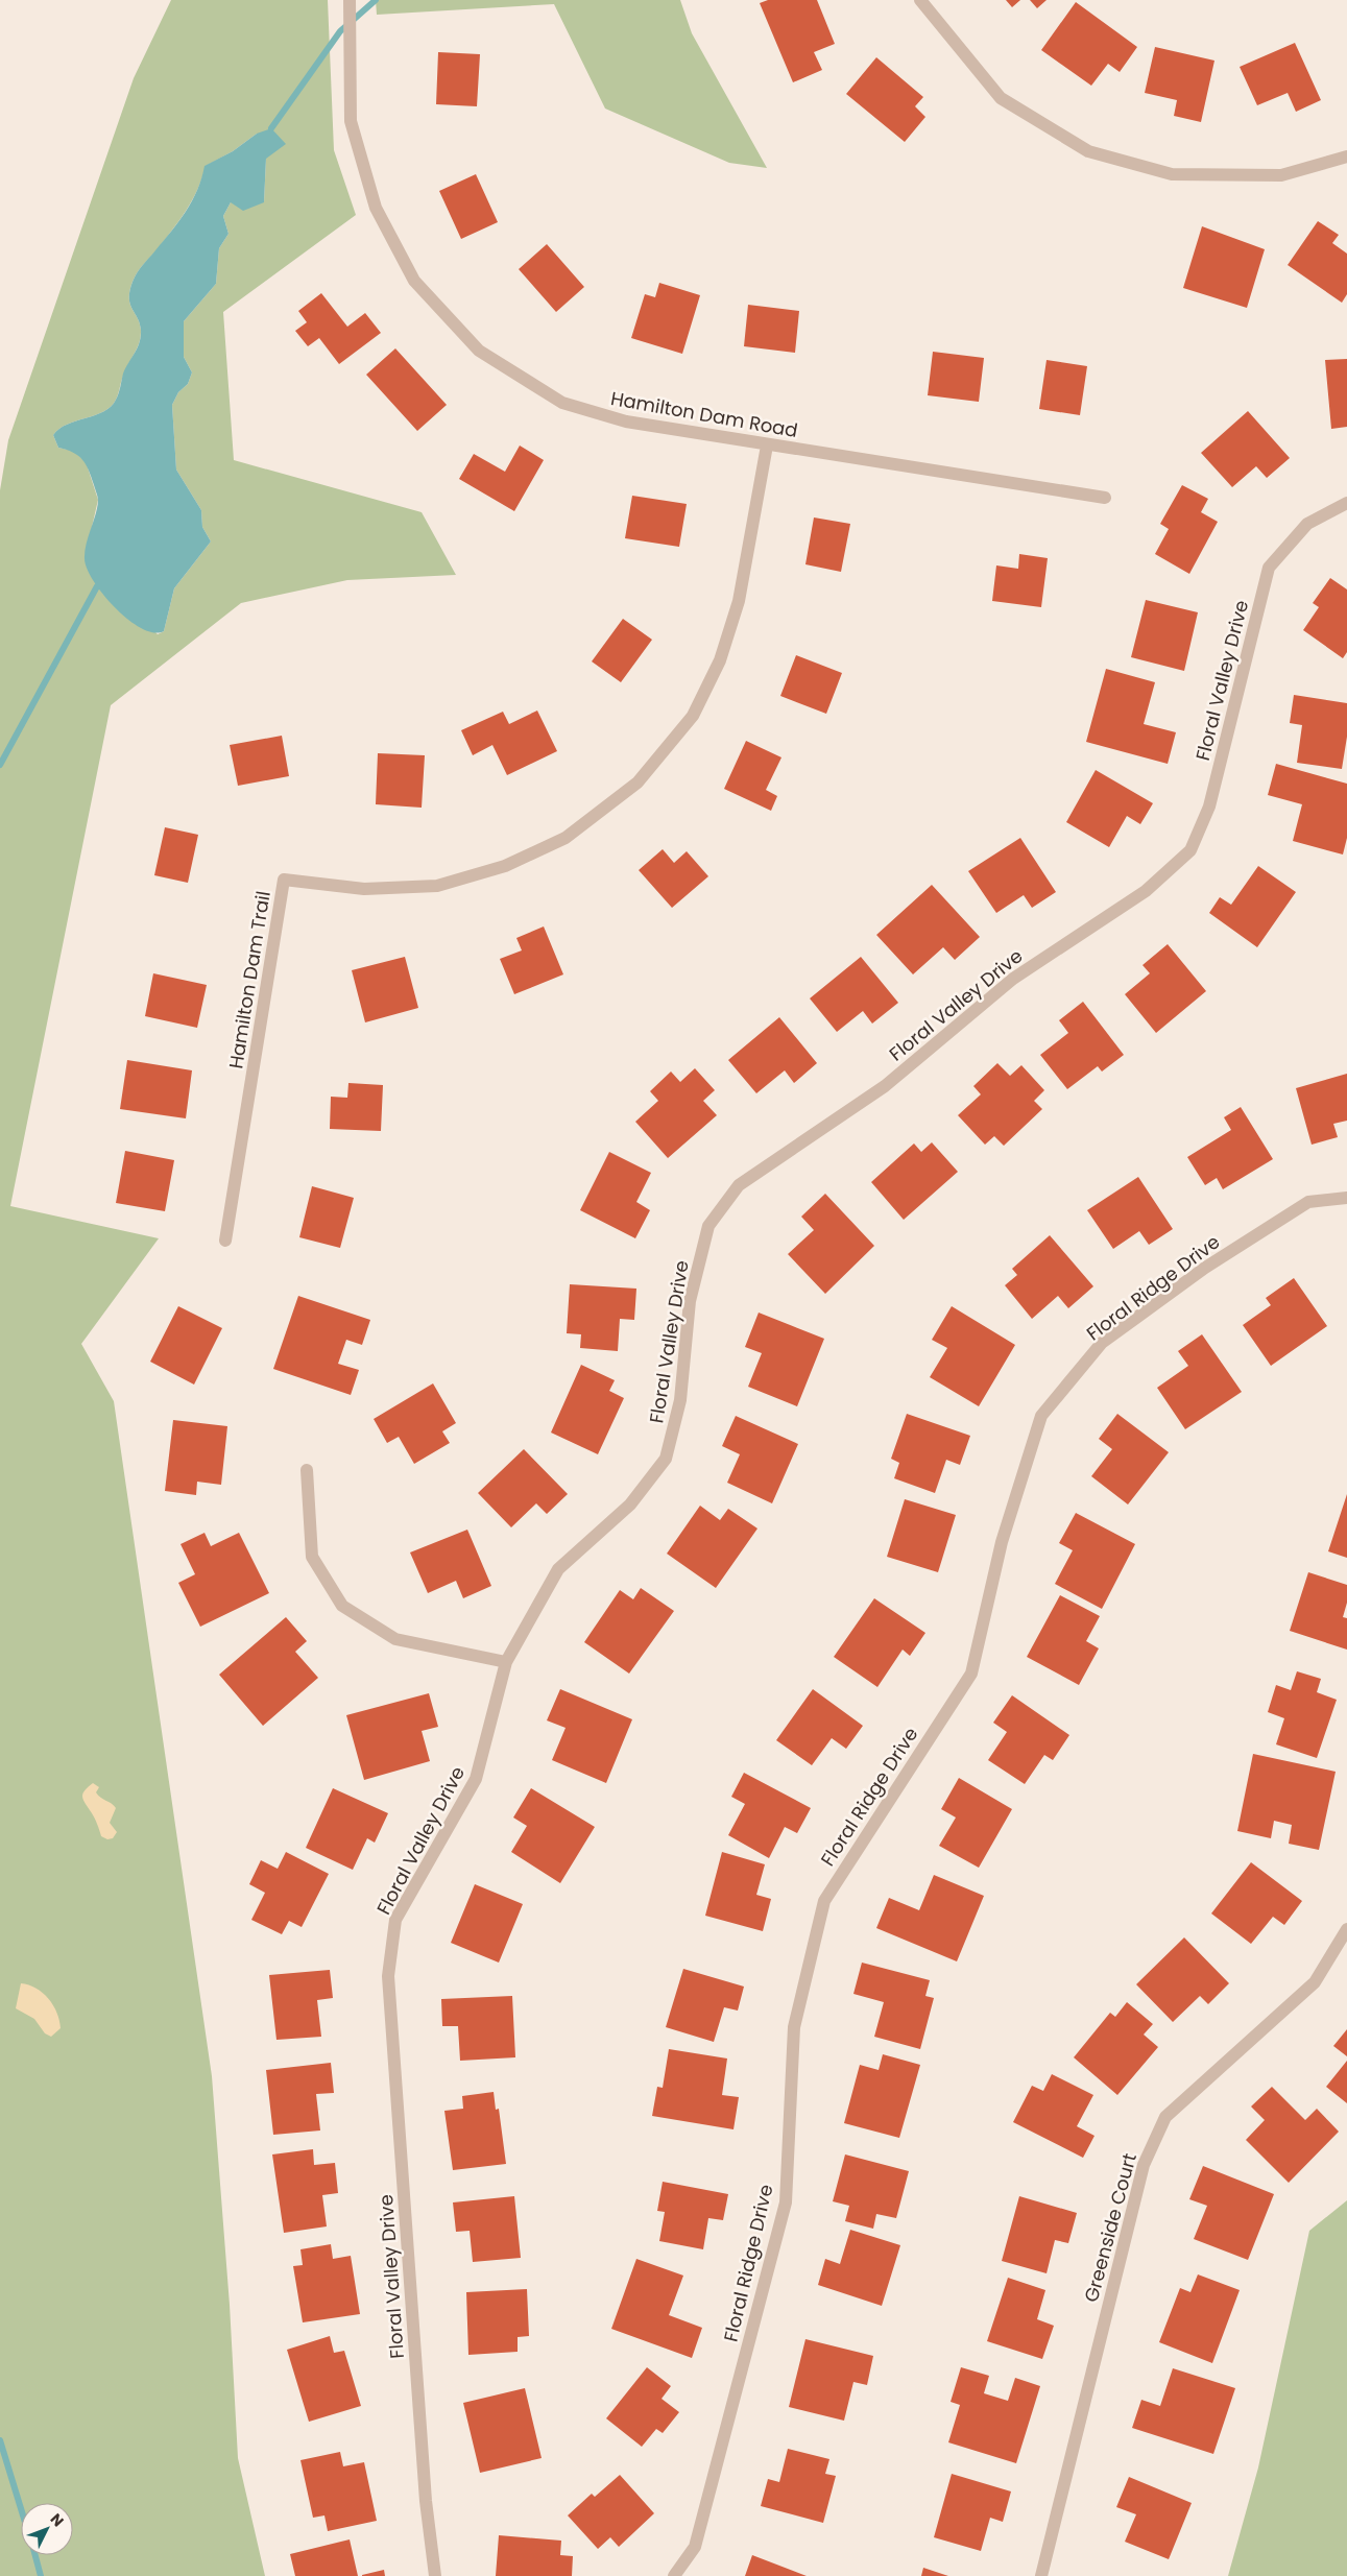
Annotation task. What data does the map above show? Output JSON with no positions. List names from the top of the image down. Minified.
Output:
{"streets":{"street":["Hamilton Dam Road","Floral Valley Drive","Hamilton Dam Trail","Floral Ridge Drive","Greenside Court"]},"crossings":[["Hamilton Dam Road","Hamilton Dam Trail"]],"north":"top right"}
